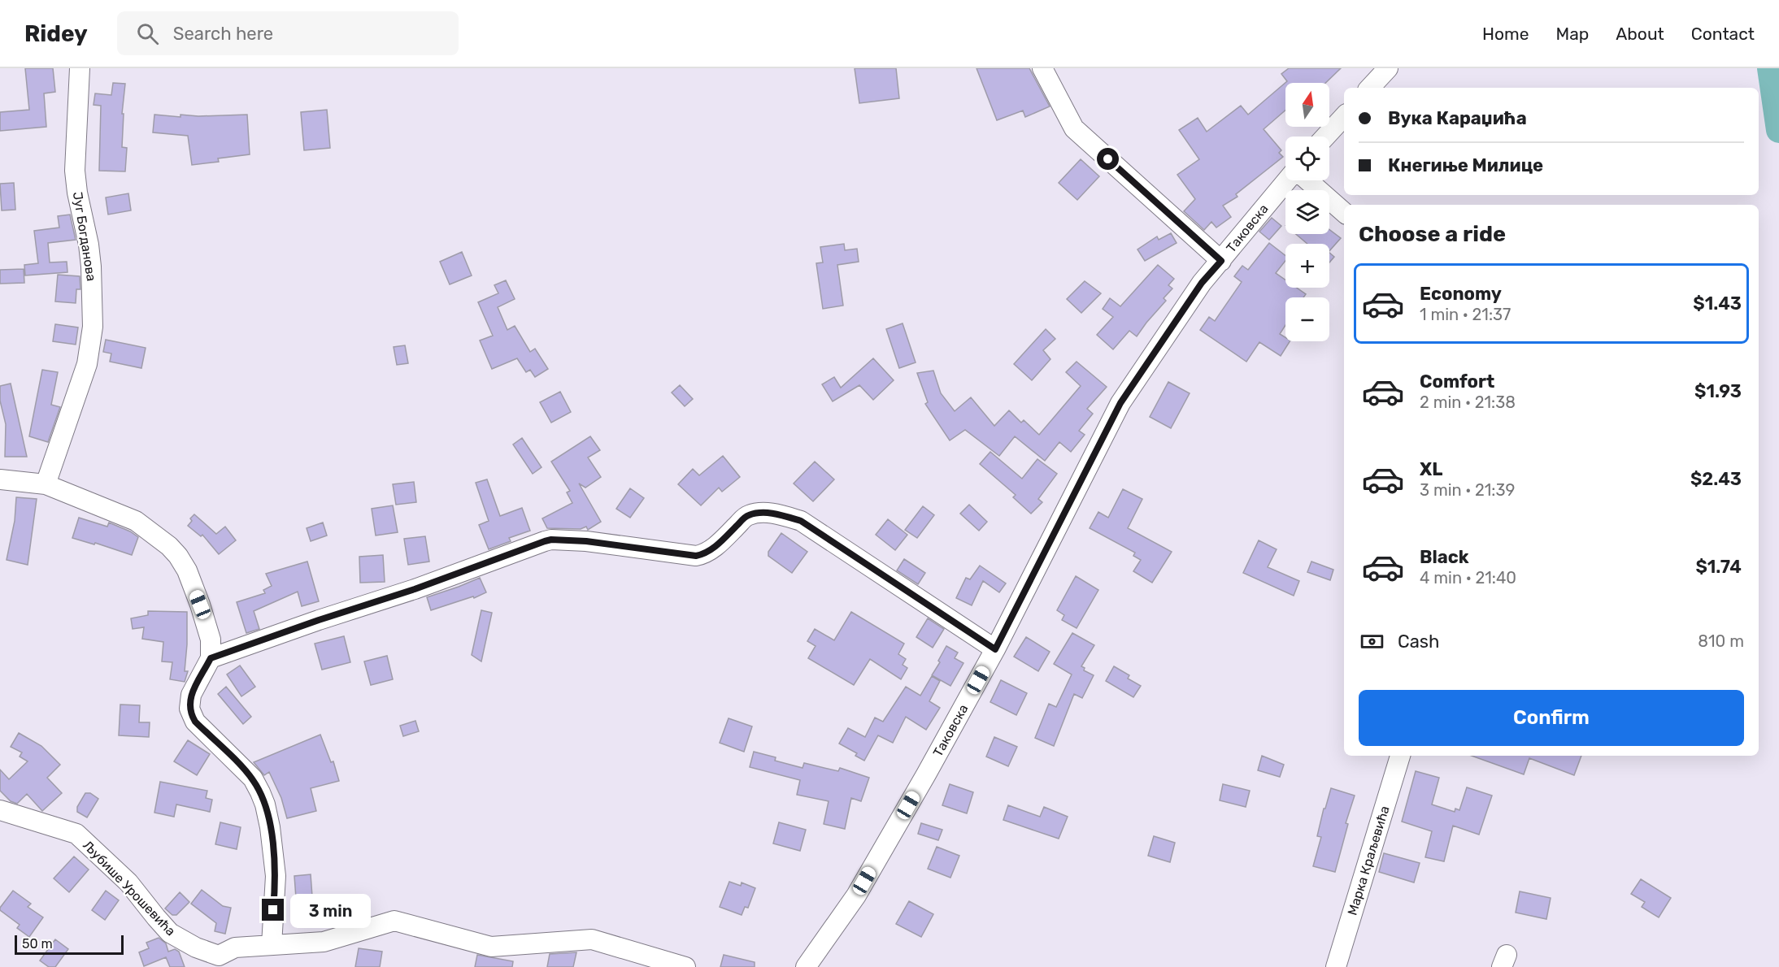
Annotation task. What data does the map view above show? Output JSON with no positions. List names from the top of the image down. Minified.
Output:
{"streets":{"street":["Таковска","Југ Богданова","Марка Краљевића","Љубише Урошевића"]},"scale_bar":"50 m","north":"top","page":{"header":"Ridey","search":"Search here","nav":["Home","Map","About","Contact"],"map_buttons":["+","−"],"banner":["Вука Караџића","Кнегиње Милице"],"heading":"Choose a ride","list":[{"name":"Economy","note":"1 min · 21:37","value":"$1.43"},{"name":"Comfort","note":"2 min · 21:38","value":"$1.93"},{"name":"XL","note":"3 min · 21:39","value":"$2.43"},{"name":"Black","note":"4 min · 21:40","value":"$1.74"}],"pay":["Cash","810 m"],"buttons":"Confirm","bubble":"3 min","scale":"50 m"}}
